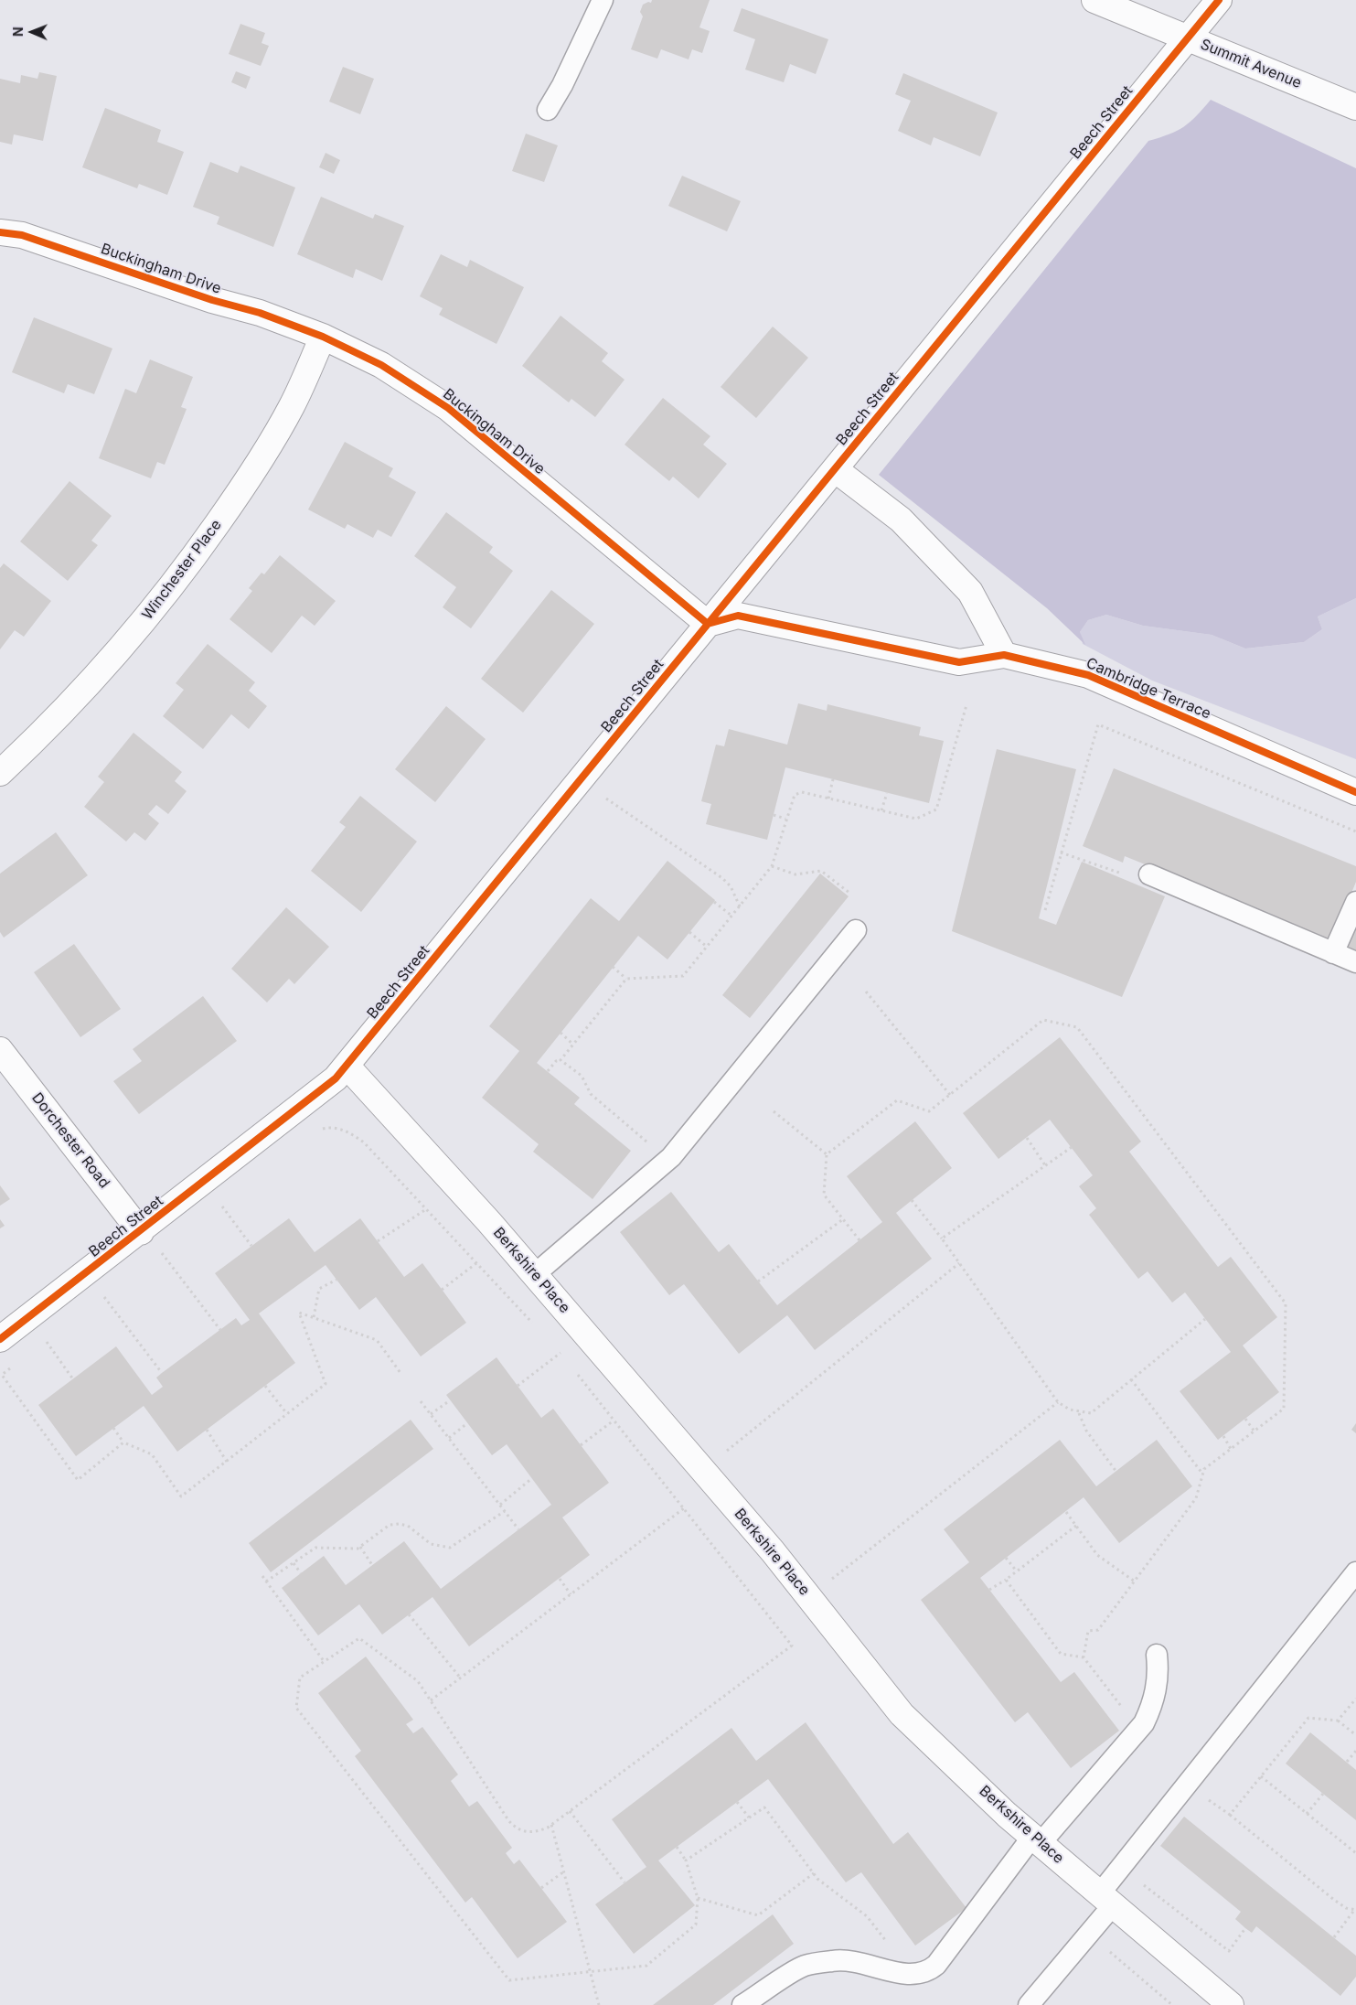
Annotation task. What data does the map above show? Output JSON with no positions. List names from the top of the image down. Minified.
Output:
{"streets":{"street":["Summit Avenue","Beech Street","Buckingham Drive","Winchester Place","Cambridge Terrace","Dorchester Road","Berkshire Place"]},"crossings":[["Summit Avenue","Beech Street"],["Beech Street","Buckingham Drive"],["Beech Street","Cambridge Terrace"],["Beech Street","Dorchester Road"],["Beech Street","Berkshire Place"],["Buckingham Drive","Winchester Place"],["Buckingham Drive","Cambridge Terrace"]],"north":"left"}
